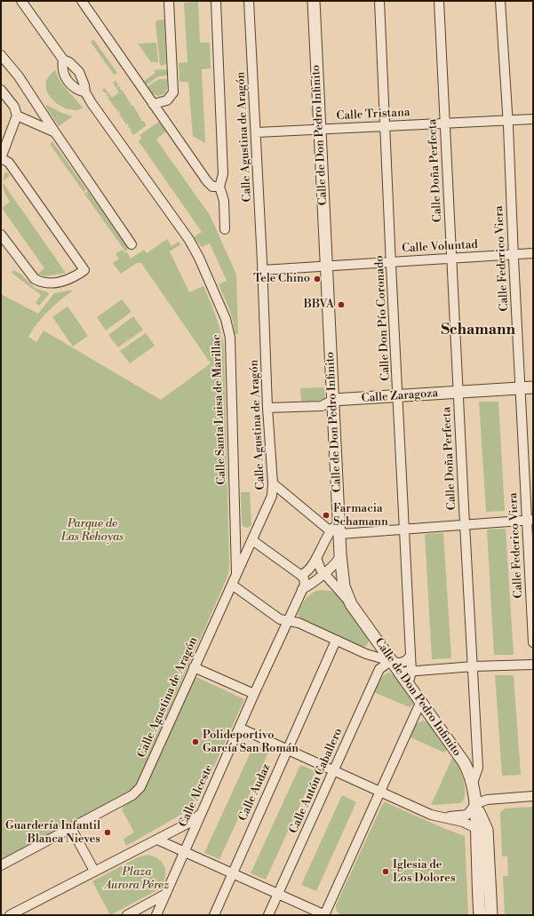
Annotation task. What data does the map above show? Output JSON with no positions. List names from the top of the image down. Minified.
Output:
{"streets":{"street":["Calle Tristana","Calle de Don Pedro Infinito","Calle Agustina de Aragón","Calle Doña Perfecta","Calle Voluntad","Calle Federico Viera","Calle Don Pío Coronado","Calle Zaragoza","Calle Santa Luisa de Marillac","Calle Antón Caballero","Calle Audaz","Calle Alceste"]},"crossings":[["Calle Tristana","Calle de Don Pedro Infinito"],["Calle Tristana","Calle Agustina de Aragón"],["Calle Tristana","Calle Doña Perfecta"],["Calle Tristana","Calle Federico Viera"],["Calle Tristana","Calle Don Pío Coronado"],["Calle de Don Pedro Infinito","Calle Doña Perfecta"],["Calle de Don Pedro Infinito","Calle Voluntad"],["Calle de Don Pedro Infinito","Calle Zaragoza"],["Calle de Don Pedro Infinito","Calle Antón Caballero"],["Calle de Don Pedro Infinito","Calle Alceste"],["Calle Agustina de Aragón","Calle Voluntad"],["Calle Agustina de Aragón","Calle Zaragoza"],["Calle Agustina de Aragón","Calle Santa Luisa de Marillac"],["Calle Doña Perfecta","Calle Voluntad"],["Calle Doña Perfecta","Calle Zaragoza"],["Calle Voluntad","Calle Federico Viera"],["Calle Voluntad","Calle Don Pío Coronado"],["Calle Federico Viera","Calle Zaragoza"],["Calle Don Pío Coronado","Calle Zaragoza"]],"districts":["Schamann"],"parks":["Parque de Las Rehoyas","Plaza Aurora Pérez"],"places":["Tele Chino","BBVA","Farmacia Schamann","Polideportivo García San Román","Guardería Infantil Blanca Nieves","Iglesia de Los Dolores"]}
